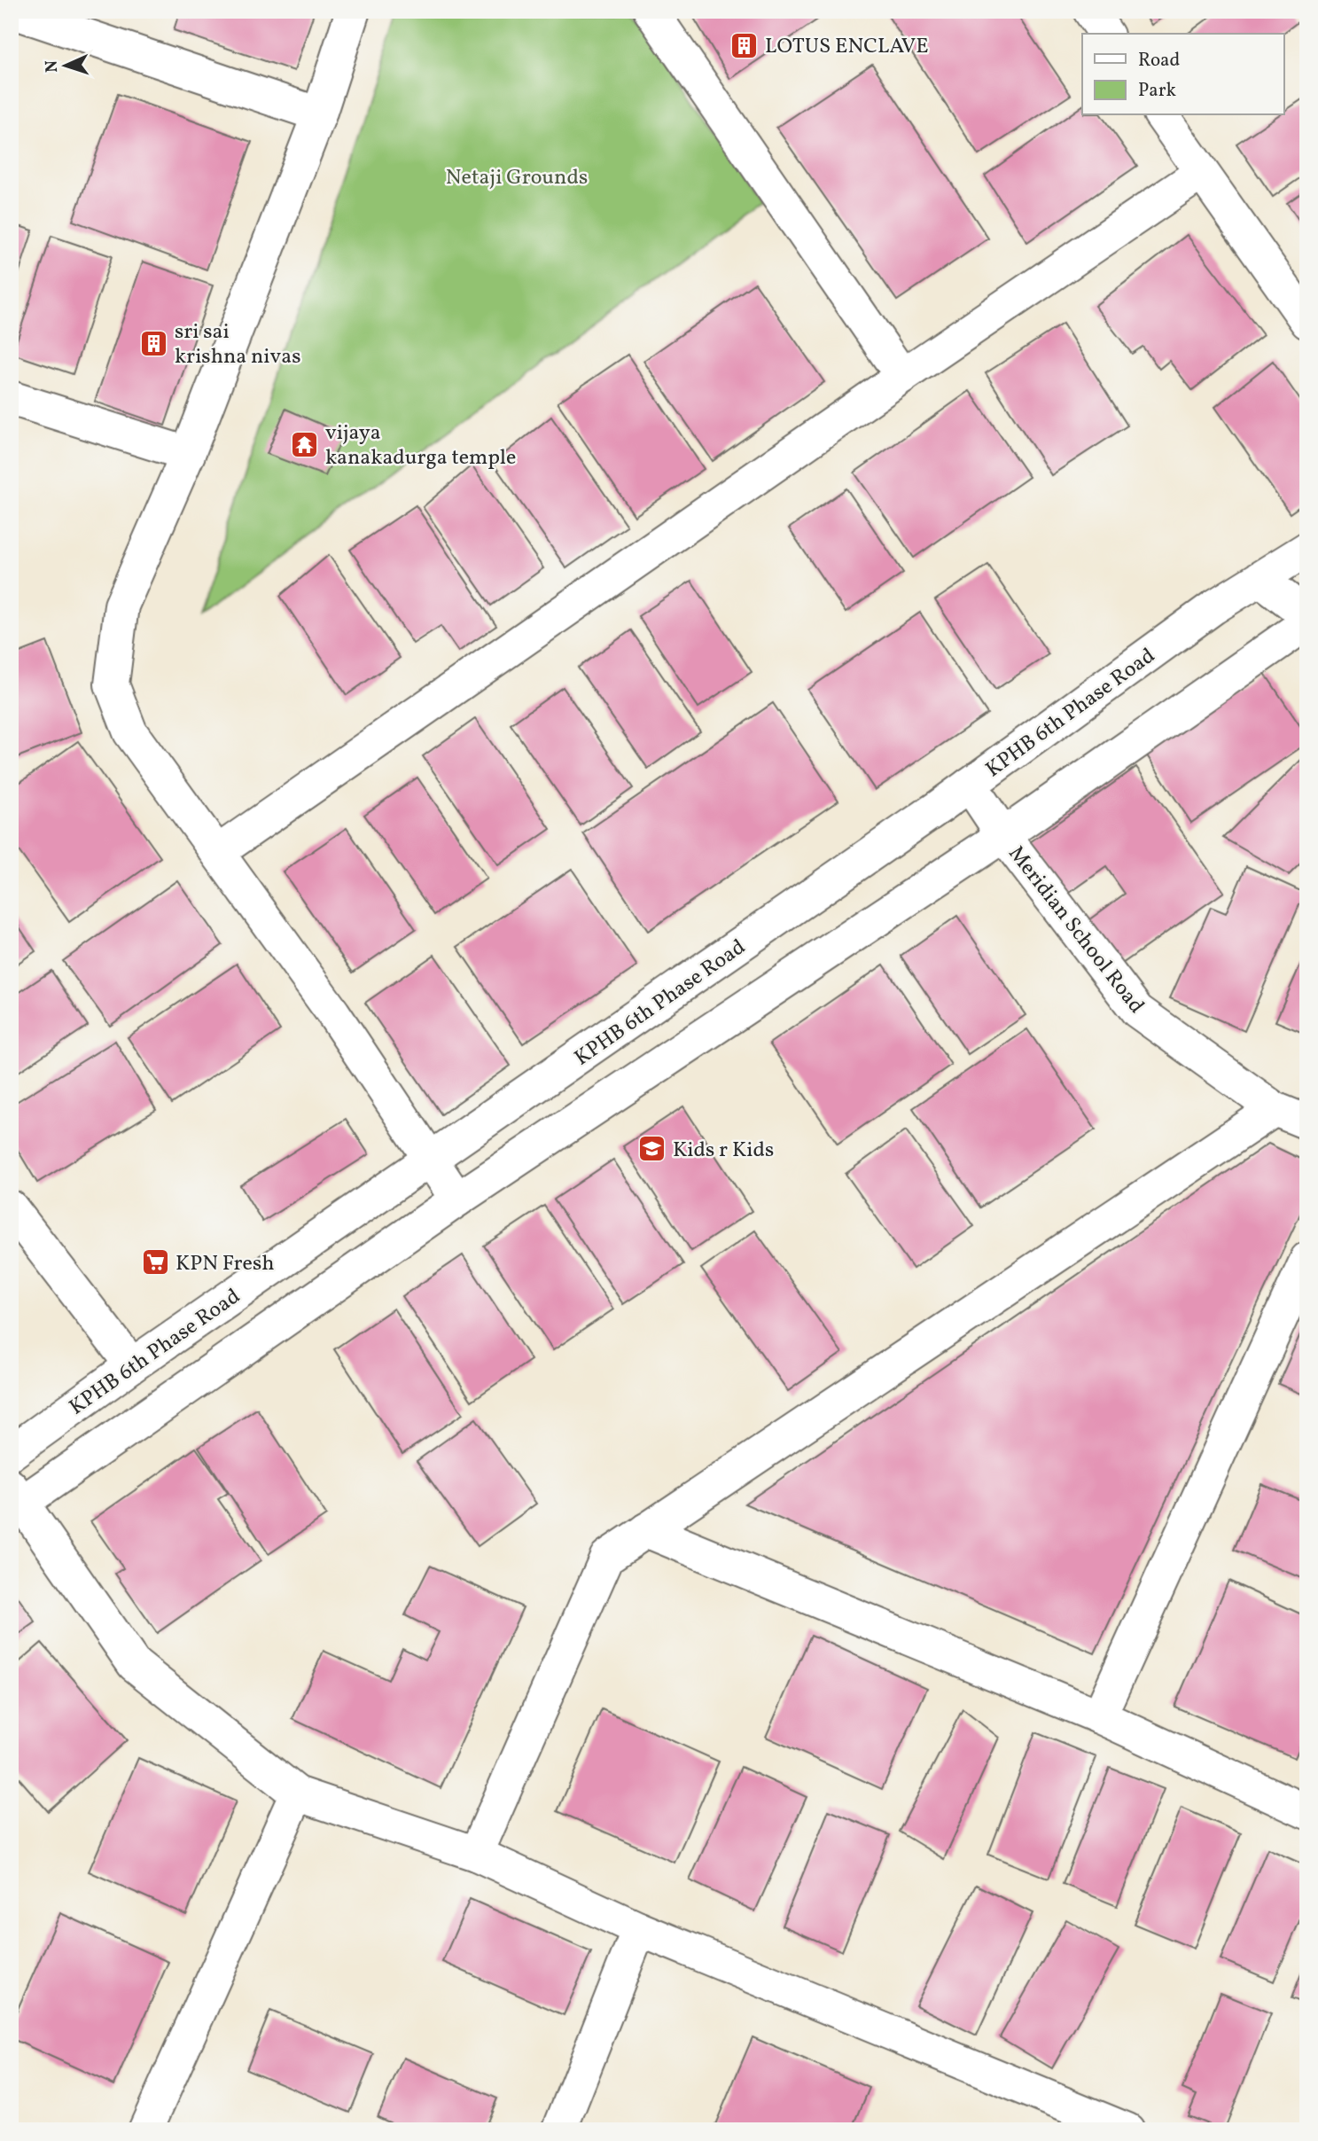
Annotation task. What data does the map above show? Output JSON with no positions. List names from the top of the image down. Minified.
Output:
{"streets":{"street":["KPHB 6th Phase Road","Meridian School Road"]},"crossings":[["KPHB 6th Phase Road","Meridian School Road"]],"parks":["Netaji Grounds"],"places":{"building":["LOTUS ENCLAVE","sri sai krishna nivas"],"temple":["vijaya kanakadurga temple"],"school or university":["Kids r Kids"],"supermarket":["KPN Fresh"]},"legend":["Road","Park"],"north":"left"}
